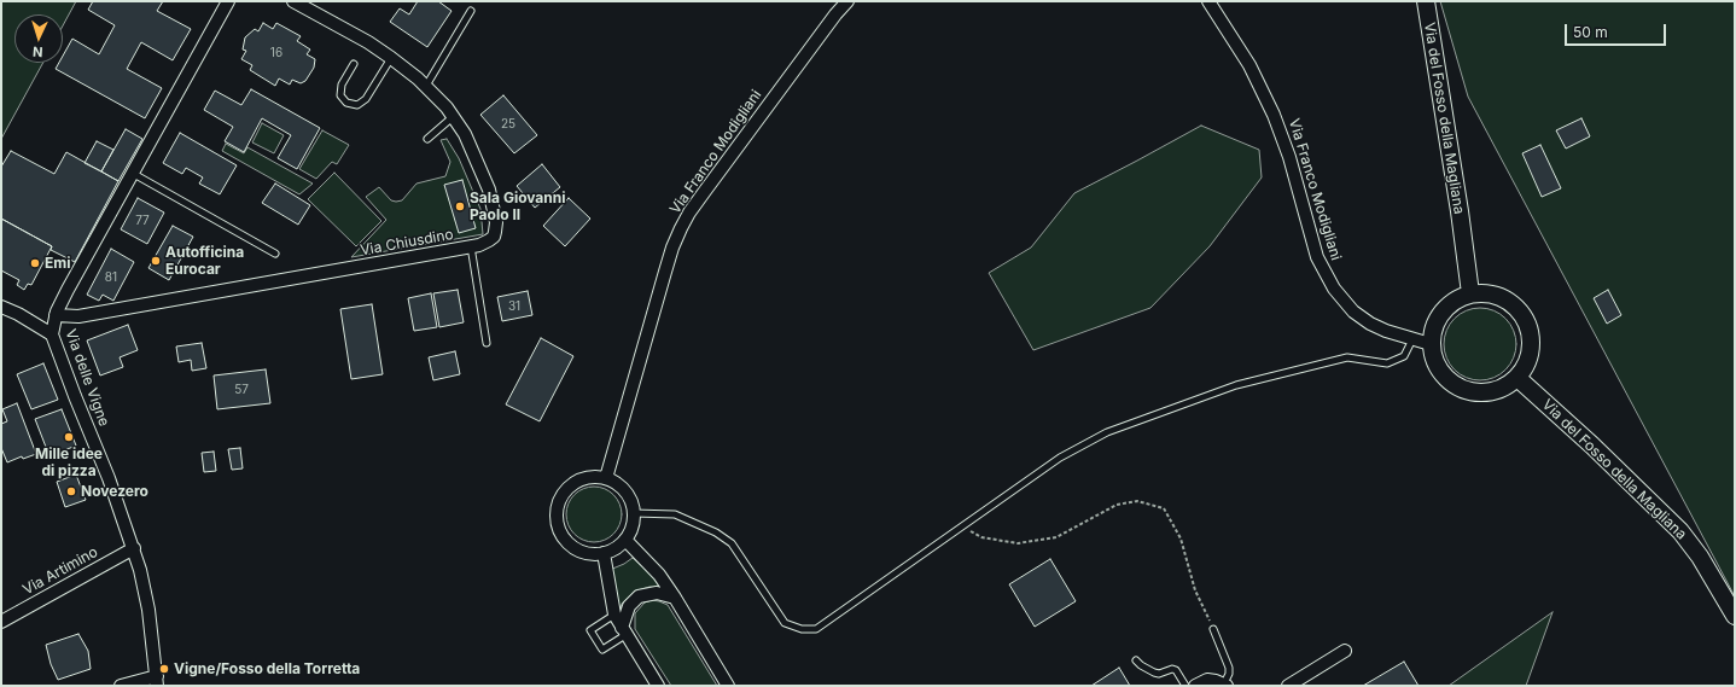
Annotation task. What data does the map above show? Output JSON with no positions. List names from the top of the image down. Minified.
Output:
{"streets":{"street":["Via del Fosso della Magliana","Via Franco Modigliani","Via Chiusdino","Via delle Vigne","Via Artimino"]},"crossings":[["Via del Fosso della Magliana","Via Franco Modigliani"],["Via Chiusdino","Via delle Vigne"],["Via delle Vigne","Via Artimino"]],"places":["Sala Giovanni Paolo II","Autofficina Eurocar","Emi","Mille idee di pizza","Novezero","Vigne/Fosso della Torretta"],"house_numbers":["16","25","77","81","31","57"],"scale_bar":"50 m","north":"bottom"}
